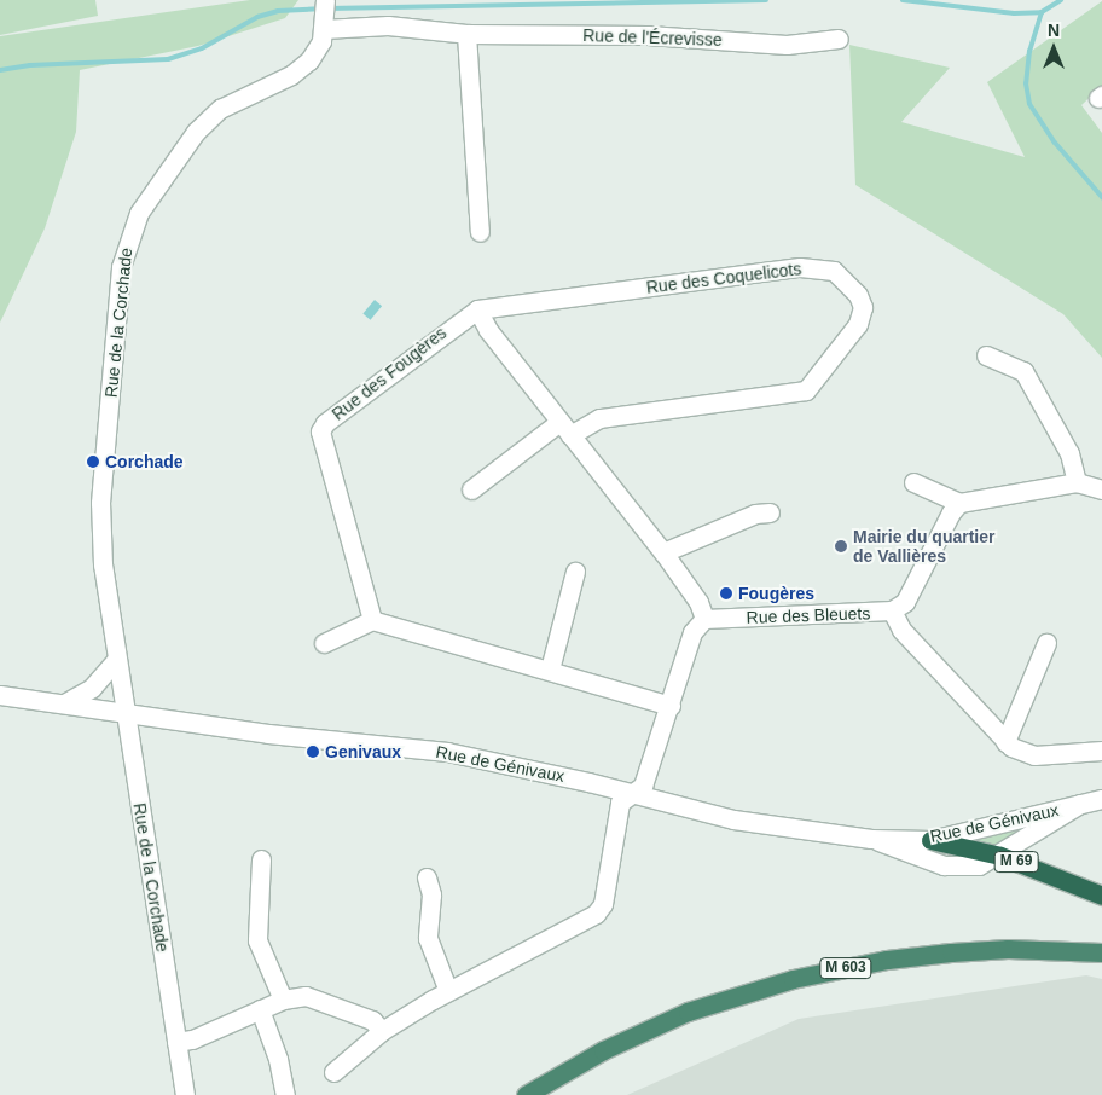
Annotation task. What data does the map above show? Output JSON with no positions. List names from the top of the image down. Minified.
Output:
{"streets":{"highway":["M 69","M 603"],"street":["Rue de l'Écrevisse","Rue des Coquelicots","Rue de la Corchade","Rue des Fougères","Rue des Bleuets","Rue de Génivaux"]},"crossings":[["Rue de l'Écrevisse","Rue de la Corchade"],["Rue des Coquelicots","Rue des Fougères"],["Rue de la Corchade","Rue de Génivaux"],["Rue de la Corchade","M 69"],["Rue de Génivaux","M 69"]],"places":["Corchade","Mairie du quartier de Vallières","Fougères","Genivaux"],"north":"top"}
